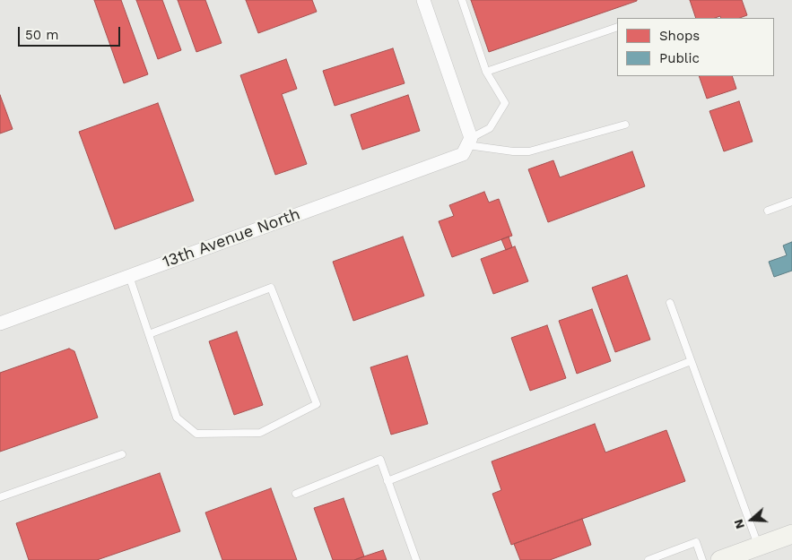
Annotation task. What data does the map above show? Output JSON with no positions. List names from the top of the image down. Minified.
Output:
{"streets":{"street":["13th Avenue North"]},"legend":["Shops","Public"],"scale_bar":"50 m","north":"left"}
